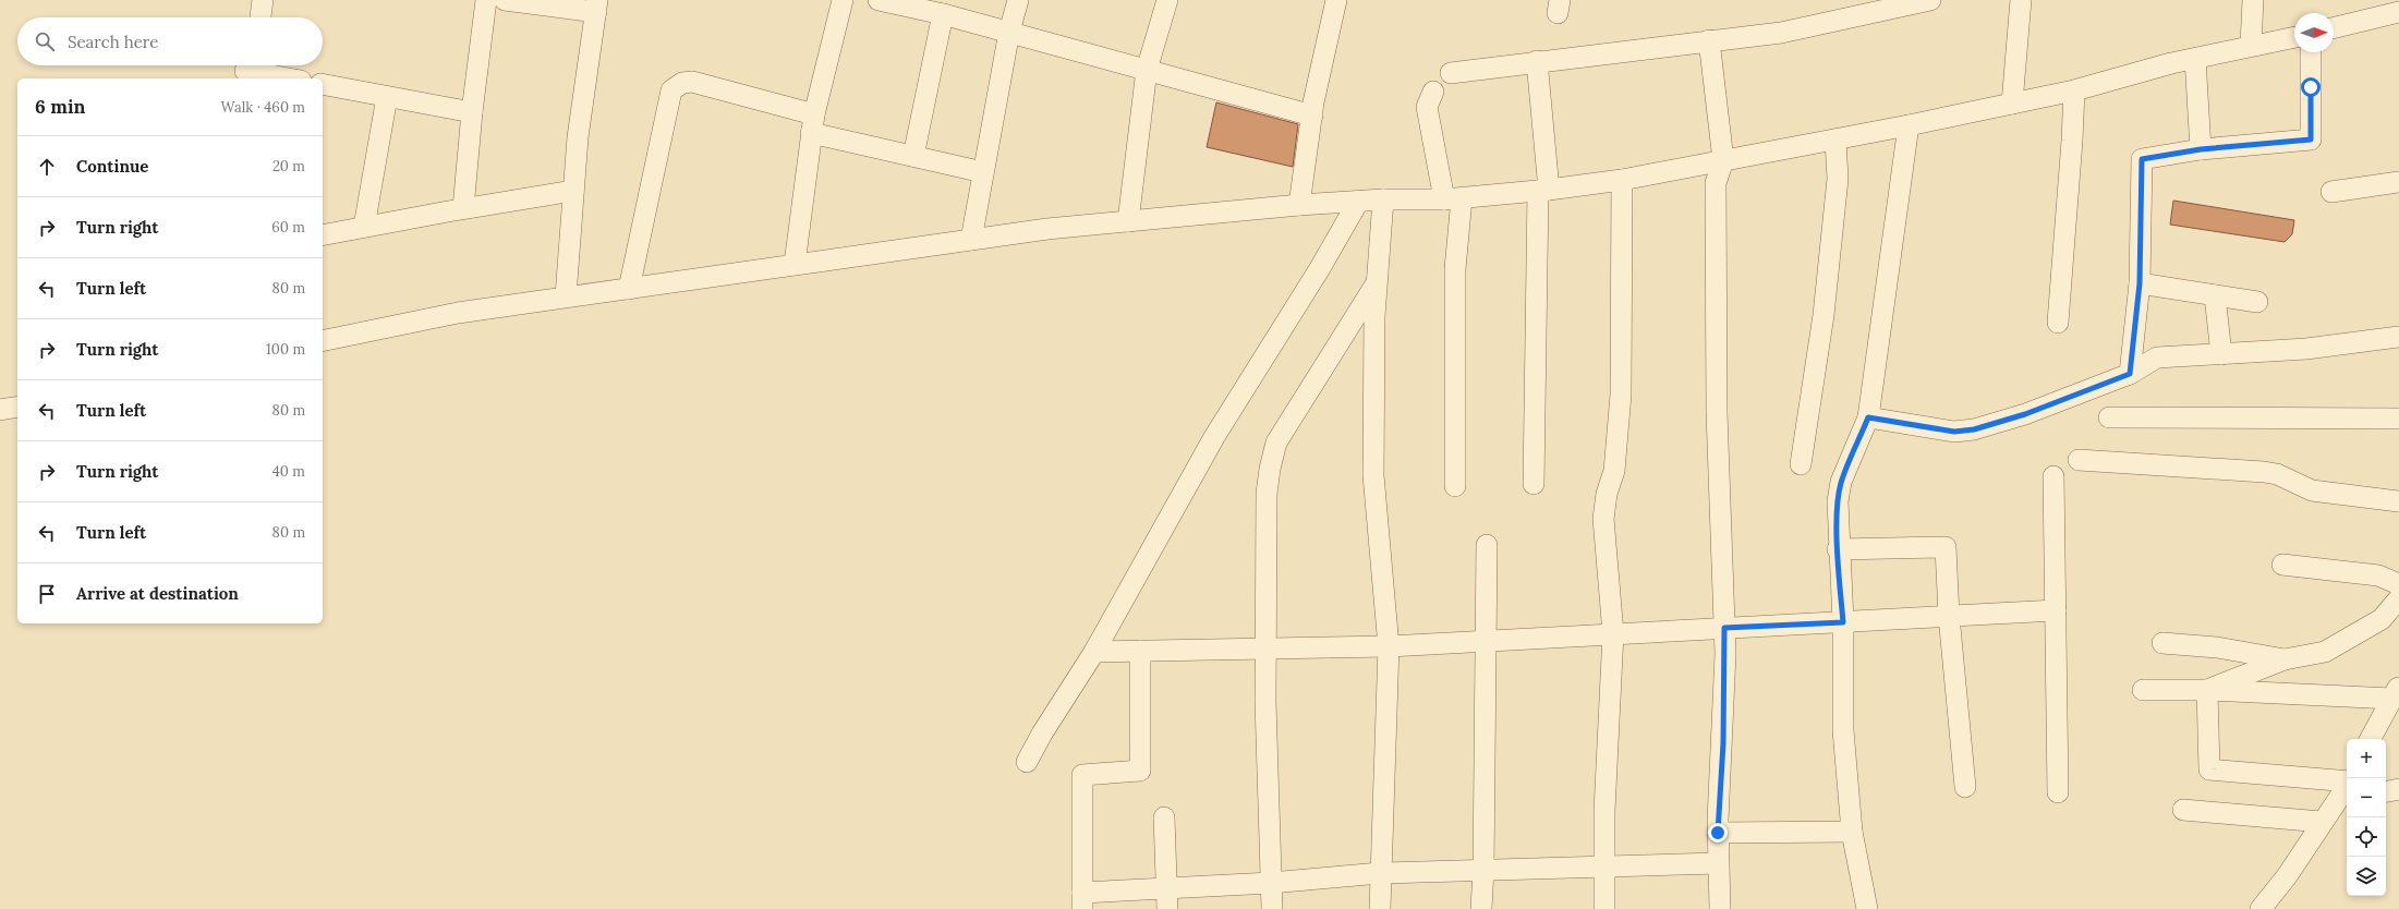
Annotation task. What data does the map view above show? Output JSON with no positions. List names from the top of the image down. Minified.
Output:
{"north":"right","page":{"search":"Search here","heading":["6 min","Walk · 460 m"],"list":[["Continue","20 m"],["Turn right","60 m"],["Turn left","80 m"],["Turn right","100 m"],["Turn left","80 m"],["Turn right","40 m"],["Turn left","80 m"],"Arrive at destination"],"map_buttons":["+","−"]}}
